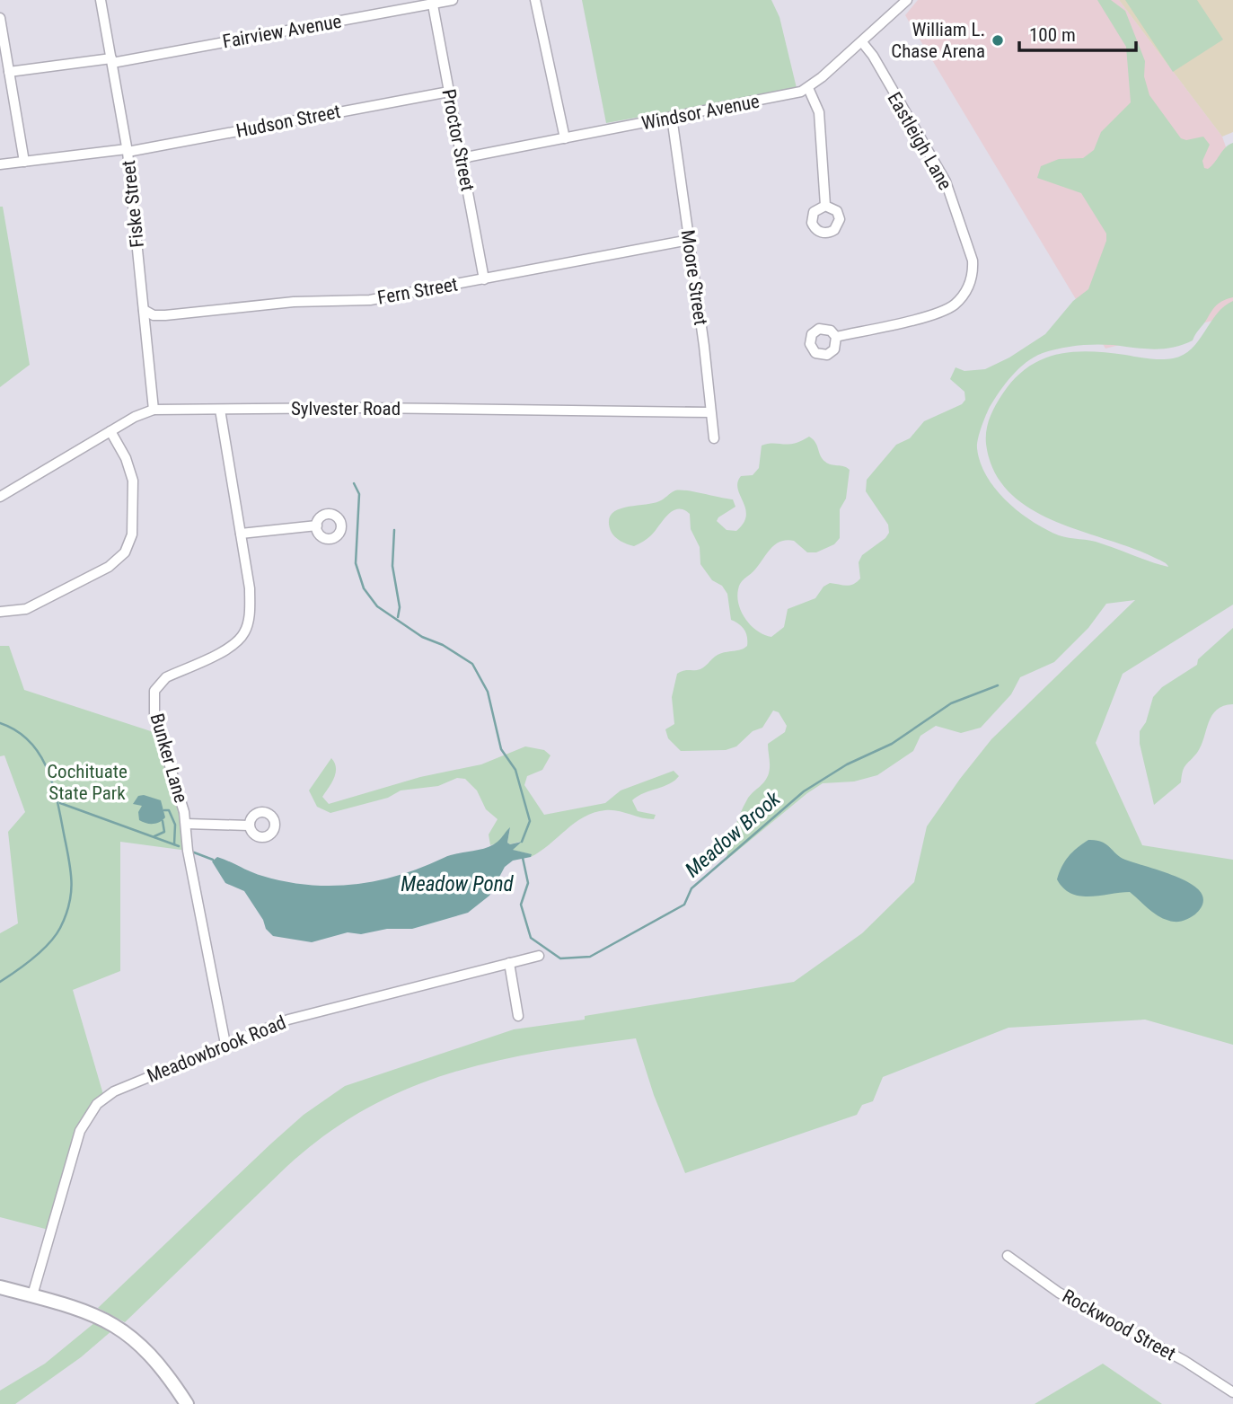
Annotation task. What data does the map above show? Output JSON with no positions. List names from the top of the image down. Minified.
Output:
{"streets":{"street":["Fairview Avenue","Windsor Avenue","Hudson Street","Proctor Street","Eastleigh Lane","Fiske Street","Moore Street","Fern Street","Sylvester Road","Bunker Lane","Meadowbrook Road","Rockwood Street"]},"crossings":[["Fairview Avenue","Proctor Street"],["Fairview Avenue","Fiske Street"],["Windsor Avenue","Proctor Street"],["Windsor Avenue","Eastleigh Lane"],["Windsor Avenue","Moore Street"],["Hudson Street","Proctor Street"],["Hudson Street","Fiske Street"],["Proctor Street","Fern Street"],["Fiske Street","Fern Street"],["Fiske Street","Sylvester Road"],["Moore Street","Fern Street"],["Moore Street","Sylvester Road"],["Sylvester Road","Bunker Lane"],["Bunker Lane","Meadowbrook Road"]],"water":["Meadow Brook","Meadow Pond"],"parks":["Cochituate State Park"],"places":["William L. Chase Arena"],"scale_bar":"100 m"}
